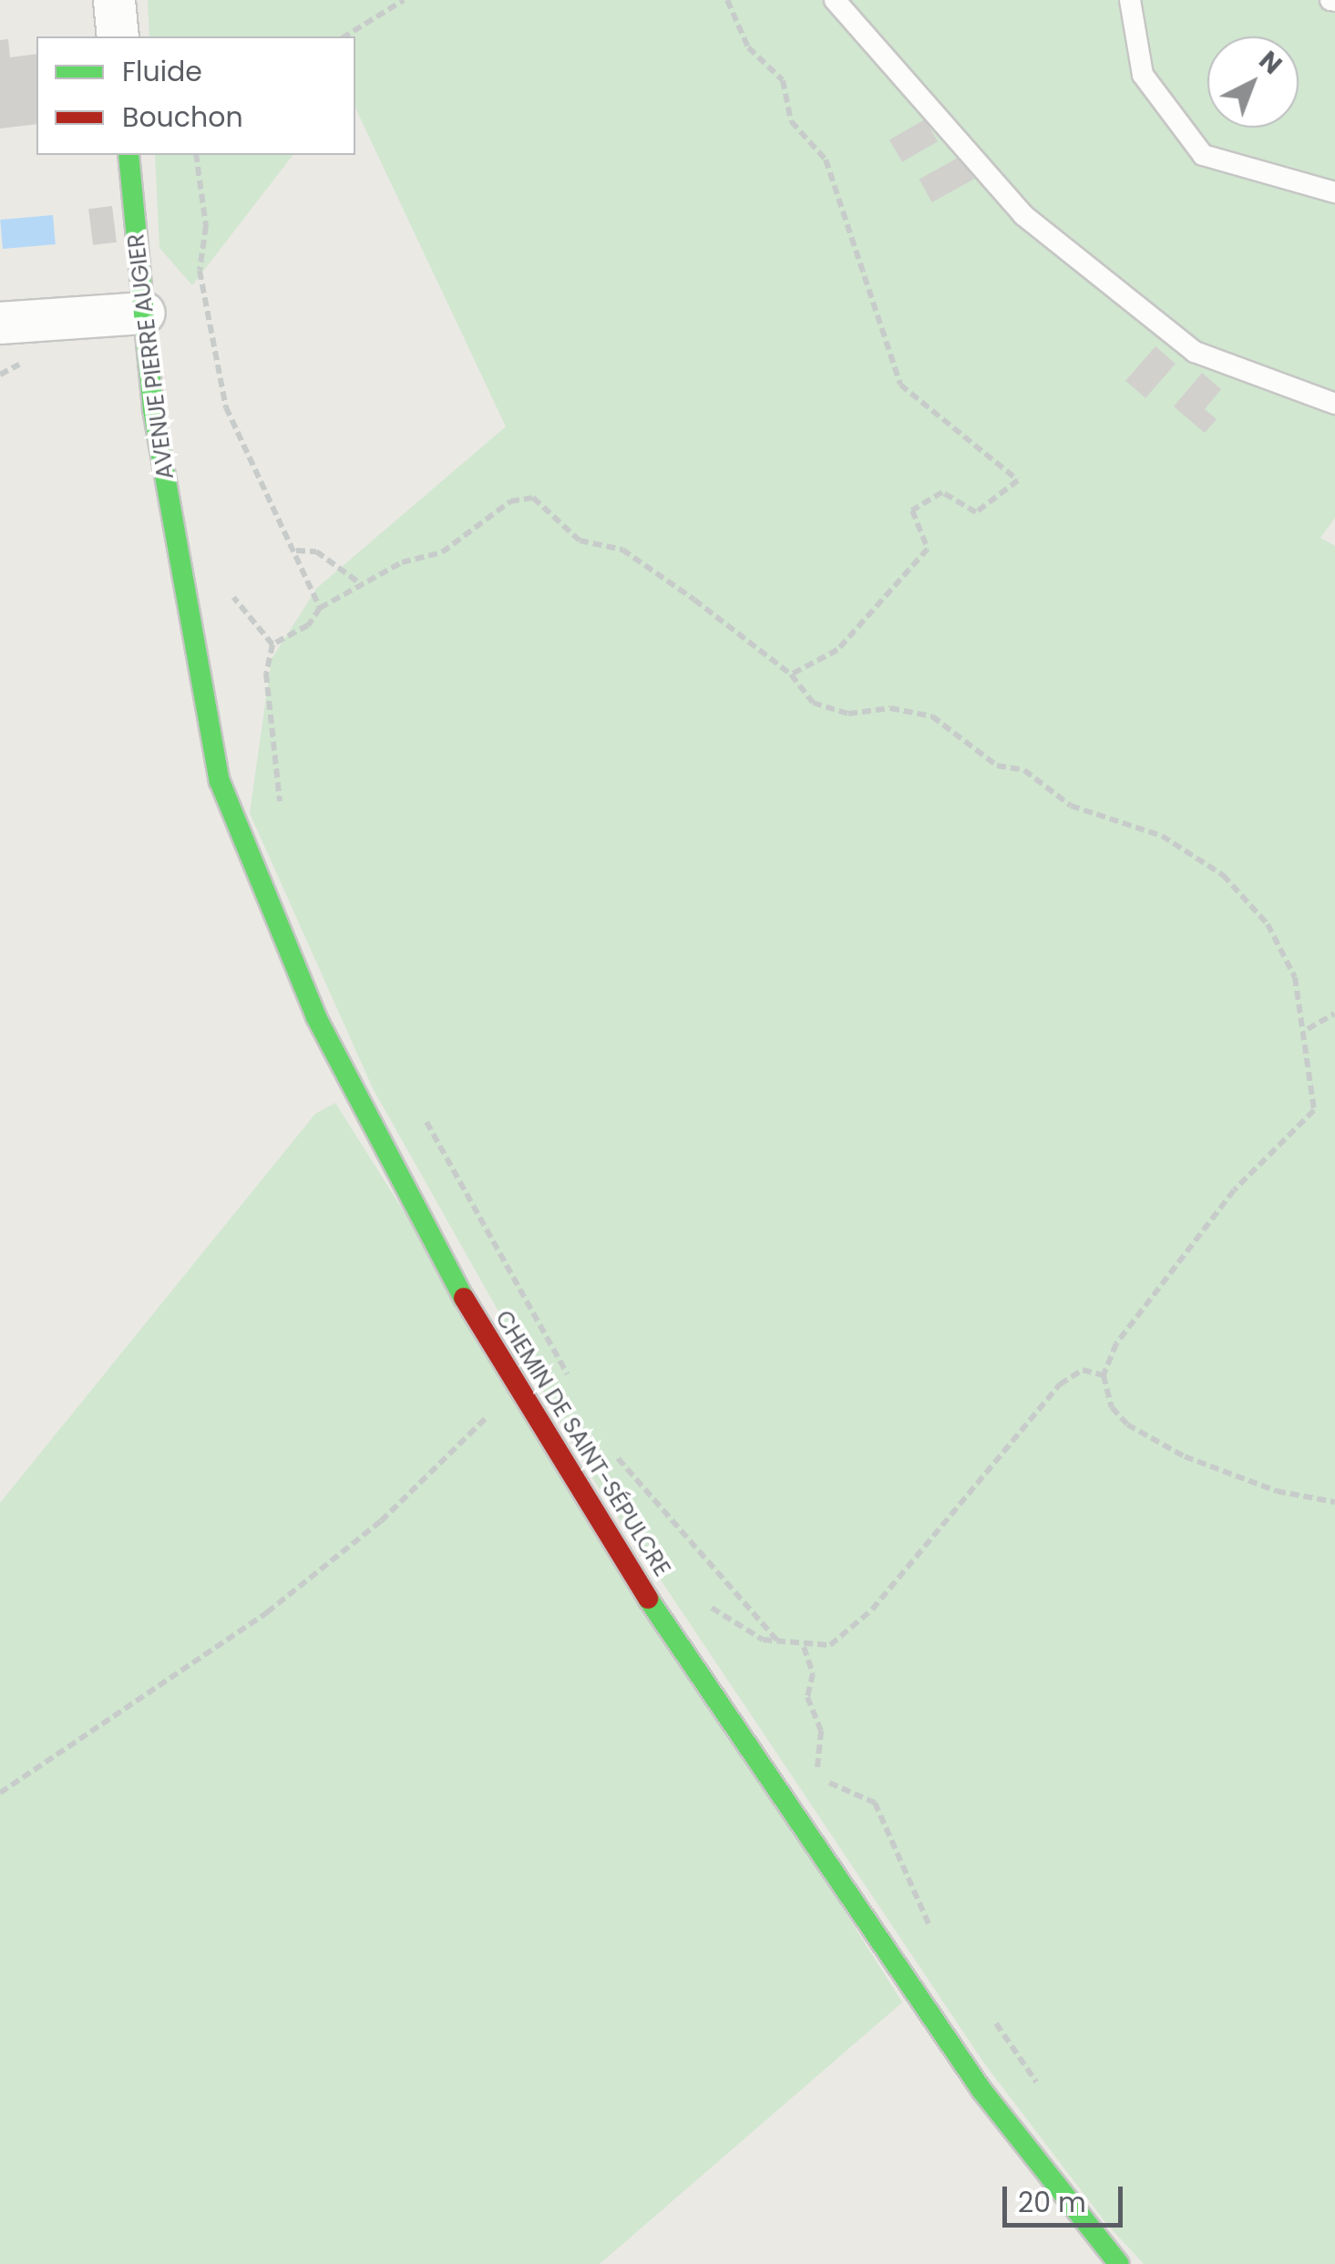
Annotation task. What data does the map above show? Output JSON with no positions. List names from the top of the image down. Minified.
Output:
{"streets":{"street":["AVENUE PIERRE AUGIER","CHEMIN DE SAINT-SÉPULCRE"]},"crossings":[["AVENUE PIERRE AUGIER","CHEMIN DE SAINT-SÉPULCRE"]],"legend":["Fluide","Bouchon"],"scale_bar":"20 m","north":"top right"}
